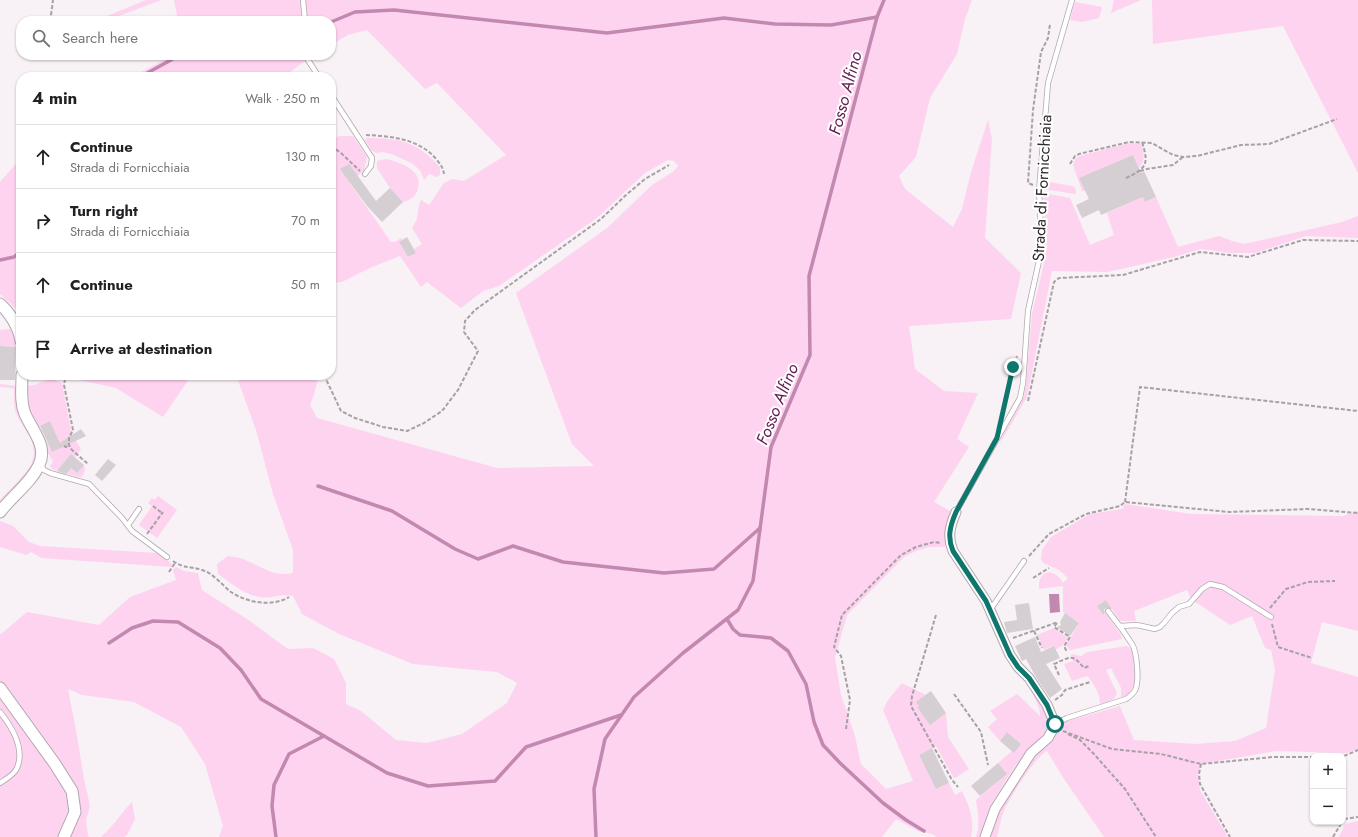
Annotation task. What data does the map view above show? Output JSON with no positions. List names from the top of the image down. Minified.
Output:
{"streets":{"street":["Strada di Fornicchiaia"]},"water":["Fosso Alfino"],"page":{"search":"Search here","heading":["4 min","Walk · 250 m"],"list":[["Continue","Strada di Fornicchiaia","130 m"],["Turn right","Strada di Fornicchiaia","70 m"],["Continue","50 m"],"Arrive at destination"],"map_buttons":["+","−"]}}
